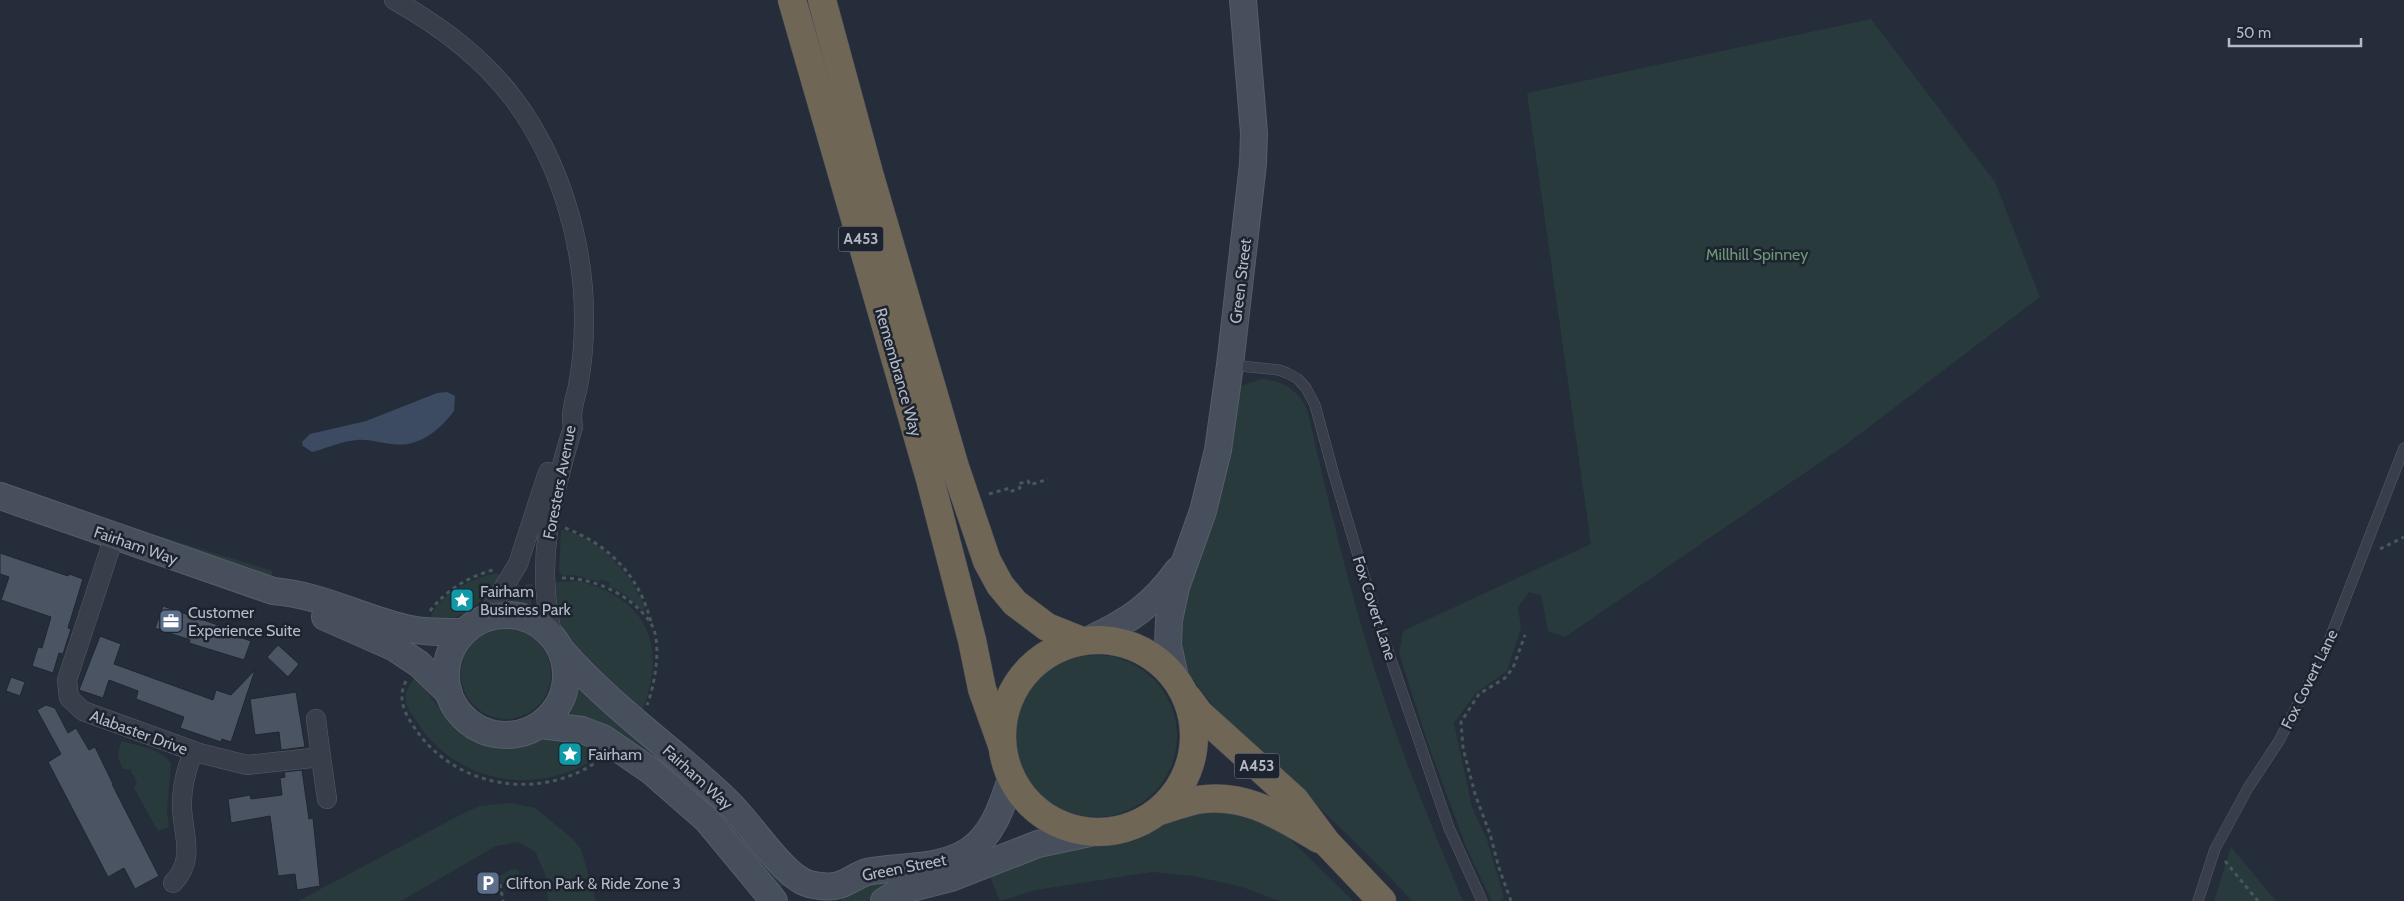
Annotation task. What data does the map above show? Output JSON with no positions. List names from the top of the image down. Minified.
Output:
{"streets":{"highway":["A453","Remembrance Way"],"street":["Green Street","Foresters Avenue","Fairham Way","Alabaster Drive"],"lane":["Fox Covert Lane"]},"crossings":[["A453","Green Street"],["Green Street","Remembrance Way"],["Green Street","Fairham Way"],["Green Street","Fox Covert Lane"],["Foresters Avenue","Fairham Way"],["Fairham Way","Alabaster Drive"]],"parks":["Millhill Spinney"],"places":{"place":["Fairham Business Park","Fairham"],"office":["Customer Experience Suite"],"parking":["Clifton Park & Ride Zone 3"]},"scale_bar":"50 m"}
